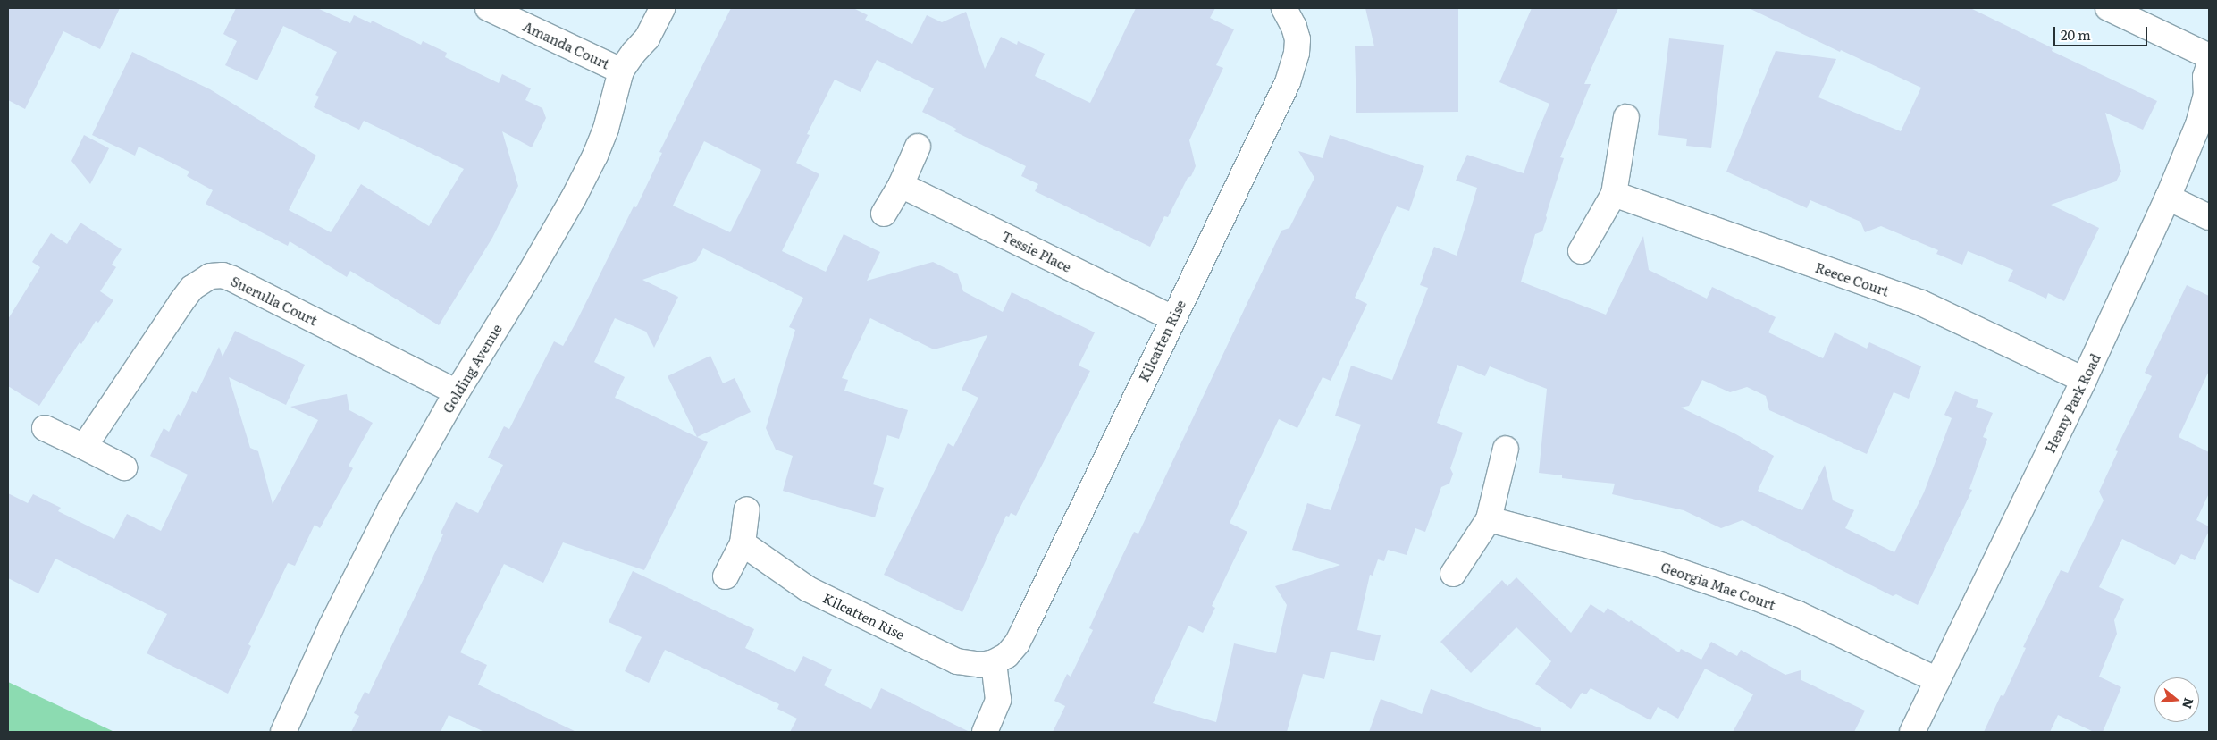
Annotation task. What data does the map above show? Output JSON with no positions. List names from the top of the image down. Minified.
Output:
{"streets":{"street":["Amanda Court","Tessie Place","Reece Court","Suerulla Court","Kilcatten Rise","Golding Avenue","Heany Park Road","Georgia Mae Court"]},"crossings":[["Amanda Court","Golding Avenue"],["Tessie Place","Kilcatten Rise"],["Reece Court","Heany Park Road"],["Suerulla Court","Golding Avenue"],["Heany Park Road","Georgia Mae Court"]],"scale_bar":"20 m","north":"right"}
